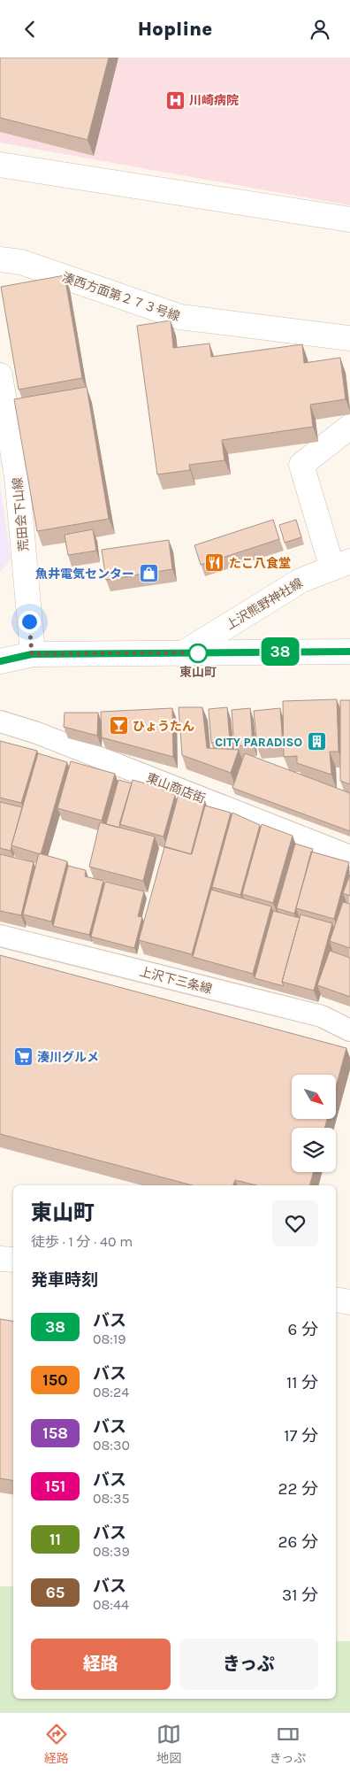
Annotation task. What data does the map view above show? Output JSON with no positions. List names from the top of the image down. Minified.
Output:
{"streets":{"street":["湊西方面第２７３号線","荒田会下山線","上沢熊野神社線","東山商店街","上沢下三条線"]},"places":{"hospital":["川崎病院"],"restaurant":["たこ八食堂"],"shop":["魚井電気センター"],"other":["東山町"],"bar":["ひょうたん"],"building":["CITY PARADISO"],"supermarket":["湊川グルメ"]},"lines":["bus line 38"],"north":"bottom right","page":{"header":"Hopline","on_map":"38","heading":[["東山町","徒歩 · 1 分 · 40 m"],"発車時刻"],"list":[{"mark":"38","name":"バス","note":"08:19","value":"6 分"},{"mark":"150","name":"バス","note":"08:24","value":"11 分"},{"mark":"158","name":"バス","note":"08:30","value":"17 分"},{"mark":"151","name":"バス","note":"08:35","value":"22 分"},{"mark":"11","name":"バス","note":"08:39","value":"26 分"},{"mark":"65","name":"バス","note":"08:44","value":"31 分"}],"buttons":["経路","きっぷ"],"tabs":["経路","地図","きっぷ"]}}
